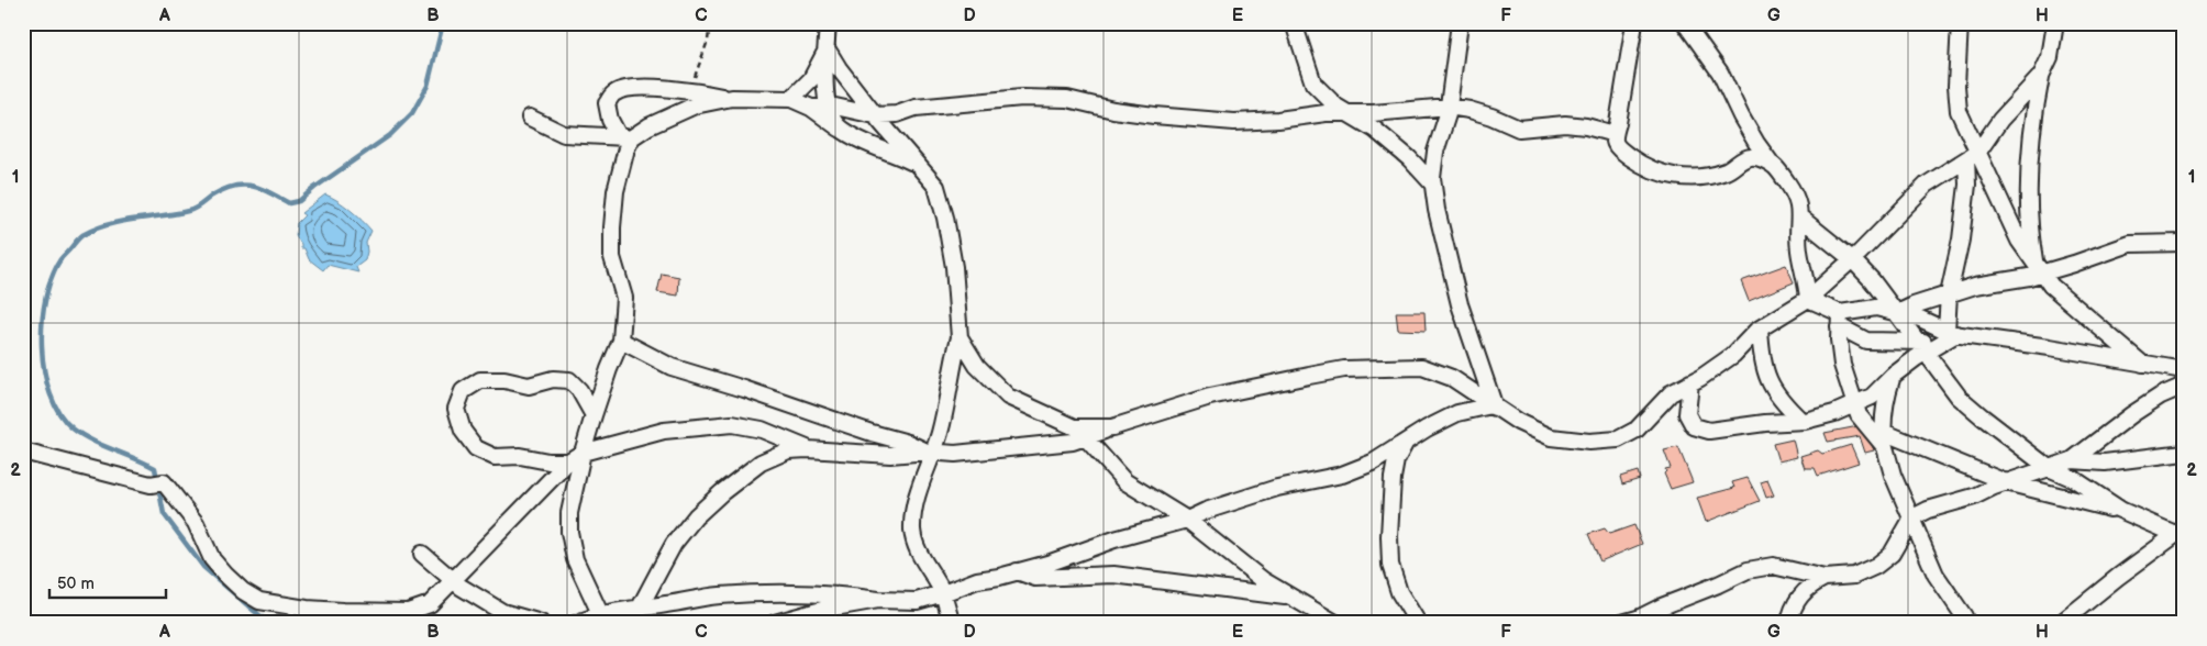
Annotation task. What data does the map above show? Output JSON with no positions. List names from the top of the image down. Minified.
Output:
{"scale_bar":"50 m","grid":{"columns":["A","B","C","D","E","F","G","H"],"rows":["1","2"]}}
